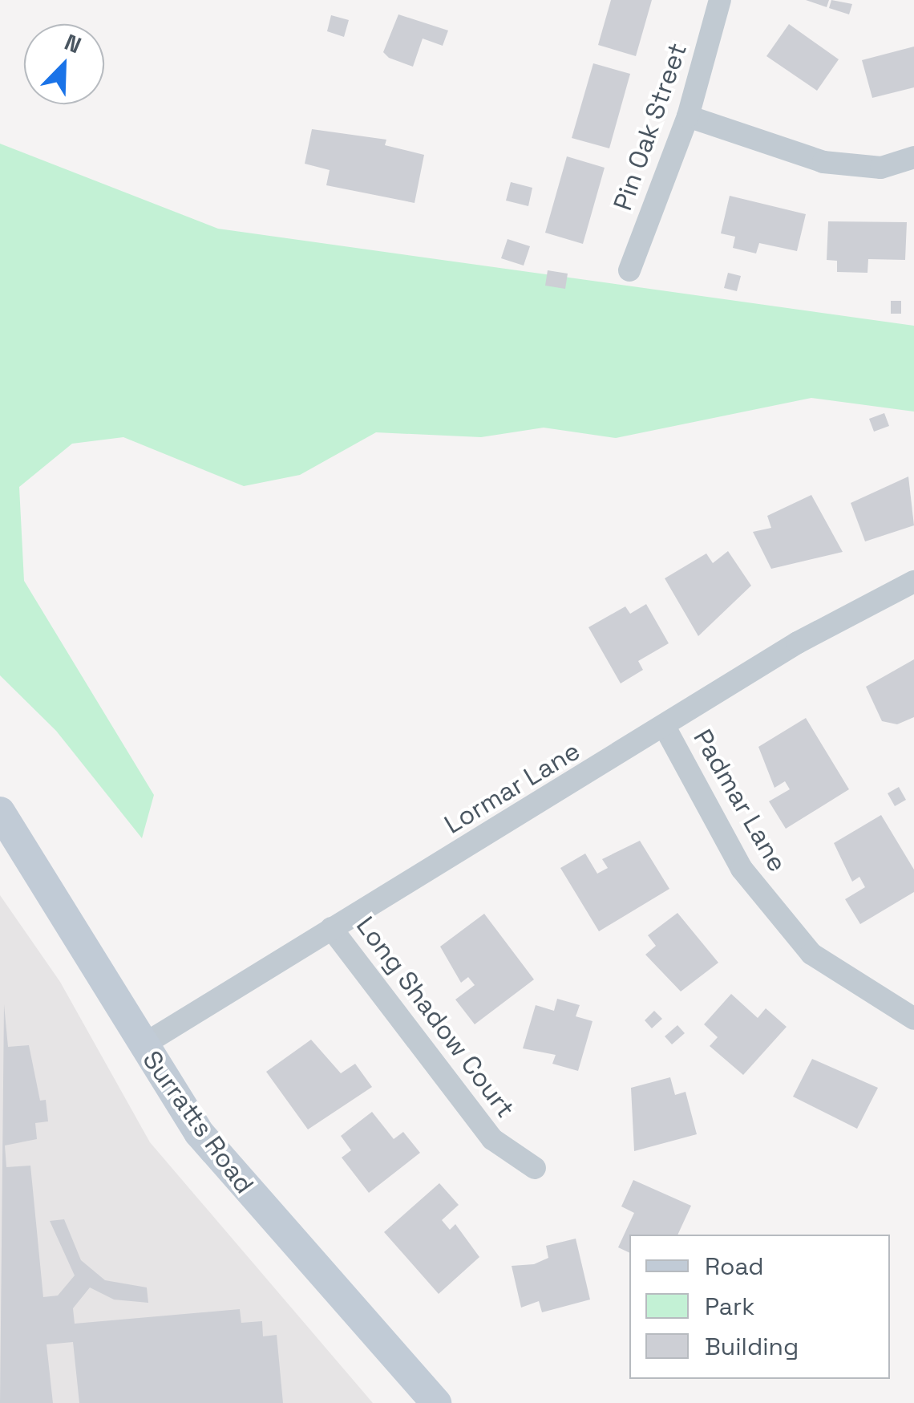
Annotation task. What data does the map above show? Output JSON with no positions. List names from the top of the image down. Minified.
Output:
{"streets":{"main road":["Surratts Road"],"street":["Pin Oak Street","Lormar Lane","Padmar Lane","Long Shadow Court"]},"crossings":[["Lormar Lane","Padmar Lane"],["Lormar Lane","Long Shadow Court"],["Lormar Lane","Surratts Road"]],"legend":["Road","Park","Building"],"north":"top right"}
